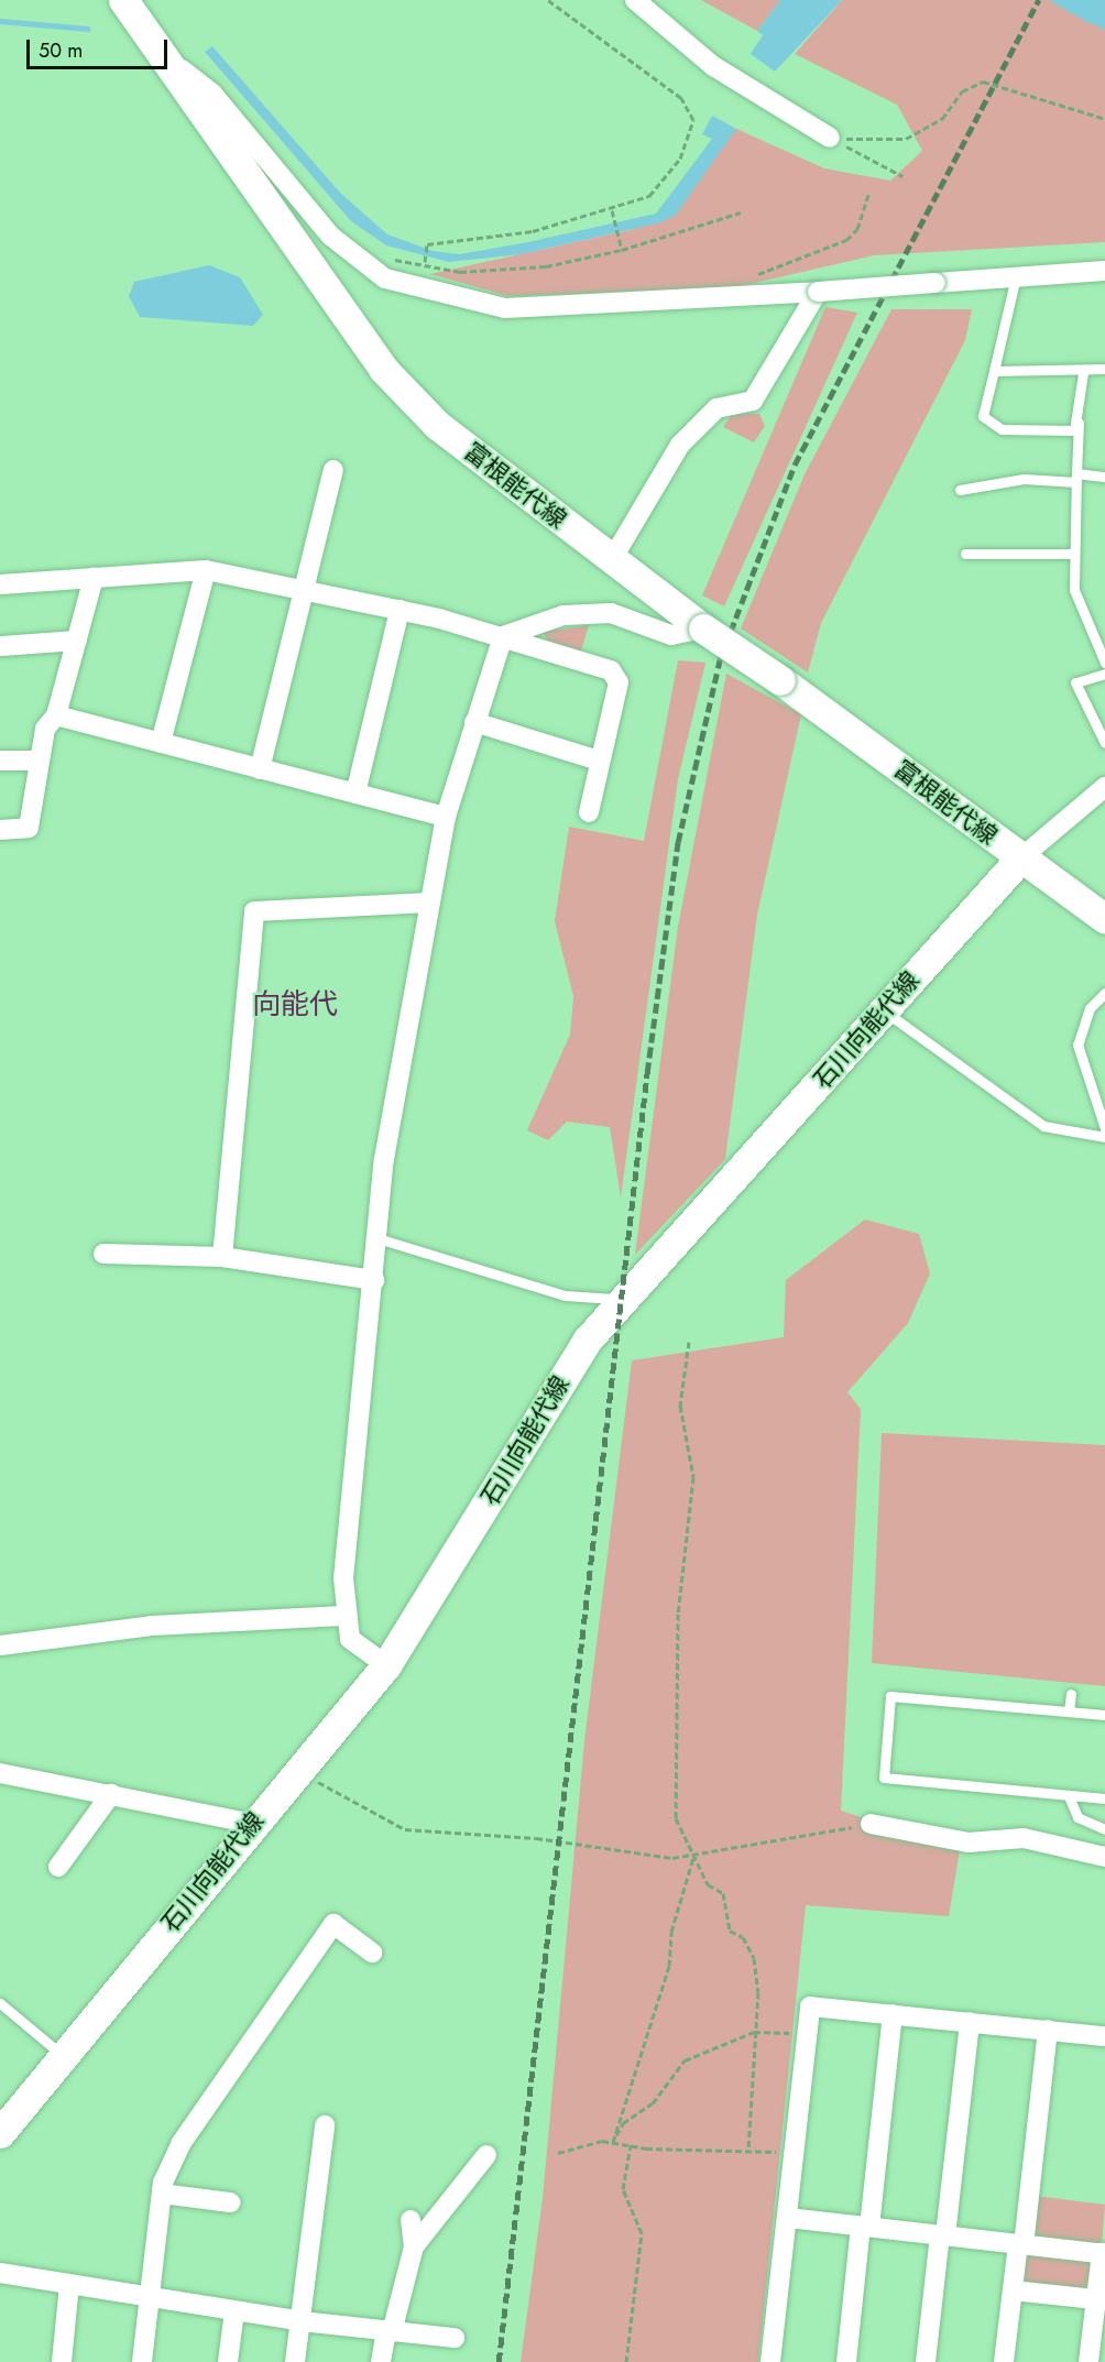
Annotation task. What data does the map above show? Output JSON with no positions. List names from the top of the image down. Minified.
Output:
{"streets":{"main road":["富根能代線","石川向能代線"]},"crossings":[["富根能代線","石川向能代線"]],"districts":["向能代"],"scale_bar":"50 m"}
